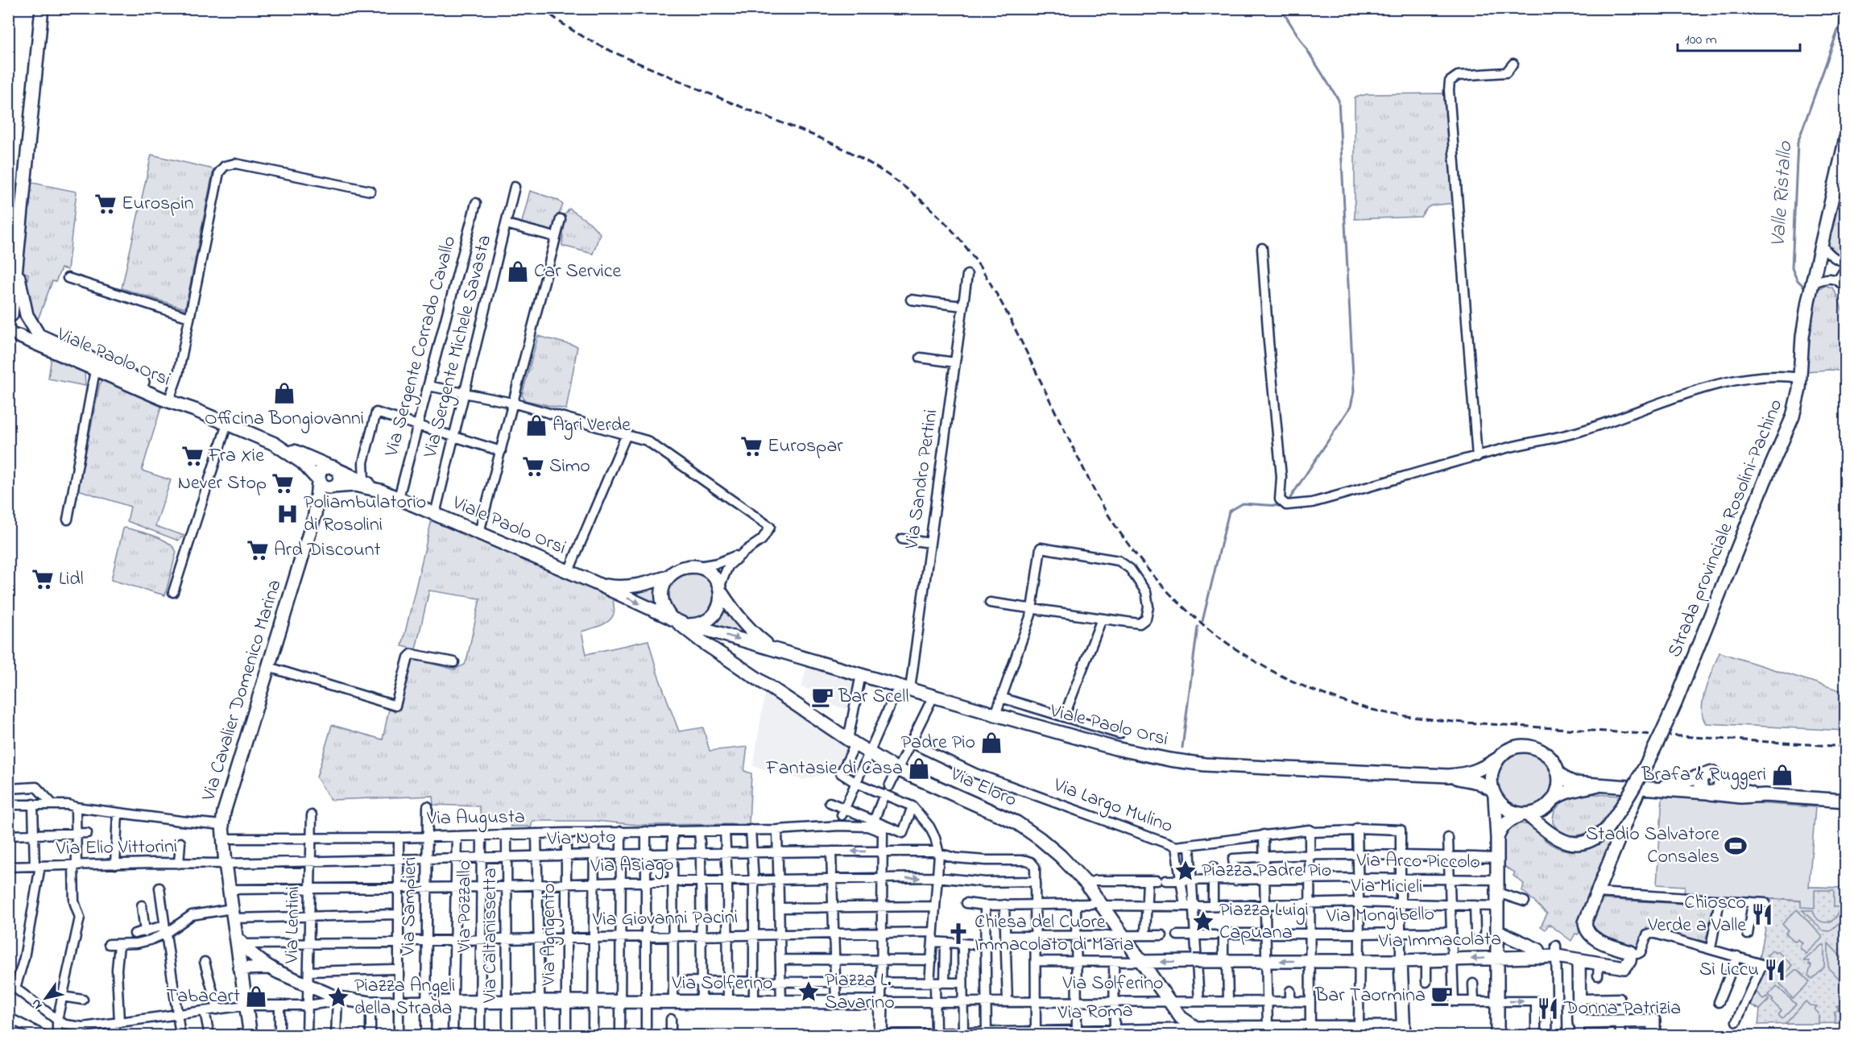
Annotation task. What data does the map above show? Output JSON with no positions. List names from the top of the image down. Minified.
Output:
{"streets":{"street":["Via Sergente Corrado Cavallo","Via Sergente Michele Savasta","Viale Paolo Orsi","Via Sandro Pertini","Strada provinciale Rosolini-Pachino","Via Cavalier Domenico Marina","Via Eloro","Via Largo Mulino","Via Augusta","Via Noto","Via Elio Vittorini","Via Arco Piccolo","Via Asiago","Via Micieli","Via Sampieri","Via Pozzallo","Via Mongibello","Via Giovanni Pacini","Via Lentini","Via Agrigento","Via Caltanissetta","Via Immacolata","Via Solferino","Via Roma"]},"crossings":[["Via Sergente Corrado Cavallo","Viale Paolo Orsi"],["Via Sergente Michele Savasta","Viale Paolo Orsi"],["Viale Paolo Orsi","Via Sandro Pertini"],["Viale Paolo Orsi","Via Eloro"],["Via Sandro Pertini","Via Eloro"],["Via Cavalier Domenico Marina","Via Augusta"],["Via Cavalier Domenico Marina","Via Noto"],["Via Cavalier Domenico Marina","Via Elio Vittorini"],["Via Cavalier Domenico Marina","Via Asiago"],["Via Cavalier Domenico Marina","Via Giovanni Pacini"],["Via Cavalier Domenico Marina","Via Solferino"],["Via Eloro","Via Arco Piccolo"],["Via Eloro","Via Micieli"],["Via Eloro","Via Immacolata"],["Via Eloro","Via Solferino"],["Via Eloro","Via Roma"],["Via Augusta","Via Noto"],["Via Augusta","Via Sampieri"],["Via Augusta","Via Pozzallo"],["Via Augusta","Via Lentini"],["Via Augusta","Via Agrigento"],["Via Augusta","Via Caltanissetta"],["Via Noto","Via Elio Vittorini"],["Via Noto","Via Asiago"],["Via Noto","Via Sampieri"],["Via Noto","Via Pozzallo"],["Via Noto","Via Lentini"],["Via Noto","Via Agrigento"],["Via Noto","Via Caltanissetta"],["Via Asiago","Via Sampieri"],["Via Asiago","Via Pozzallo"],["Via Asiago","Via Lentini"],["Via Asiago","Via Agrigento"],["Via Asiago","Via Caltanissetta"],["Via Sampieri","Via Giovanni Pacini"],["Via Sampieri","Via Solferino"],["Via Pozzallo","Via Giovanni Pacini"],["Via Pozzallo","Via Solferino"],["Via Giovanni Pacini","Via Lentini"],["Via Giovanni Pacini","Via Agrigento"],["Via Giovanni Pacini","Via Caltanissetta"],["Via Giovanni Pacini","Via Solferino"],["Via Lentini","Via Solferino"],["Via Agrigento","Via Solferino"],["Via Caltanissetta","Via Solferino"]],"water":["Valle Ristallo"],"places":{"supermarket":["Eurospin","Eurospar","Fra Xie","Simo","Never Stop","Ard Discount","Lidl"],"shop":["Car Service","Officina Bongiovanni","Agri Verde","Padre Pio","Fantasie di Casa","Brafa & Ruggeri","Tabacart"],"hospital":["Poliambulatorio di Rosolini"],"cafe":["Bar Scell","Bar Taormina"],"sports":["Stadio Salvatore Consales"],"place":["Piazza Padre Pio","Piazza Luigi Capuana","Piazza L. Savarino","Piazza Angeli della Strada"],"restaurant":["Chiosco Verde a Valle","Sì Liccu","Donna Patrizia"],"church":["Chiesa del Cuore Immacolato di Maria"]},"scale_bar":"100 m","north":"bottom left"}
